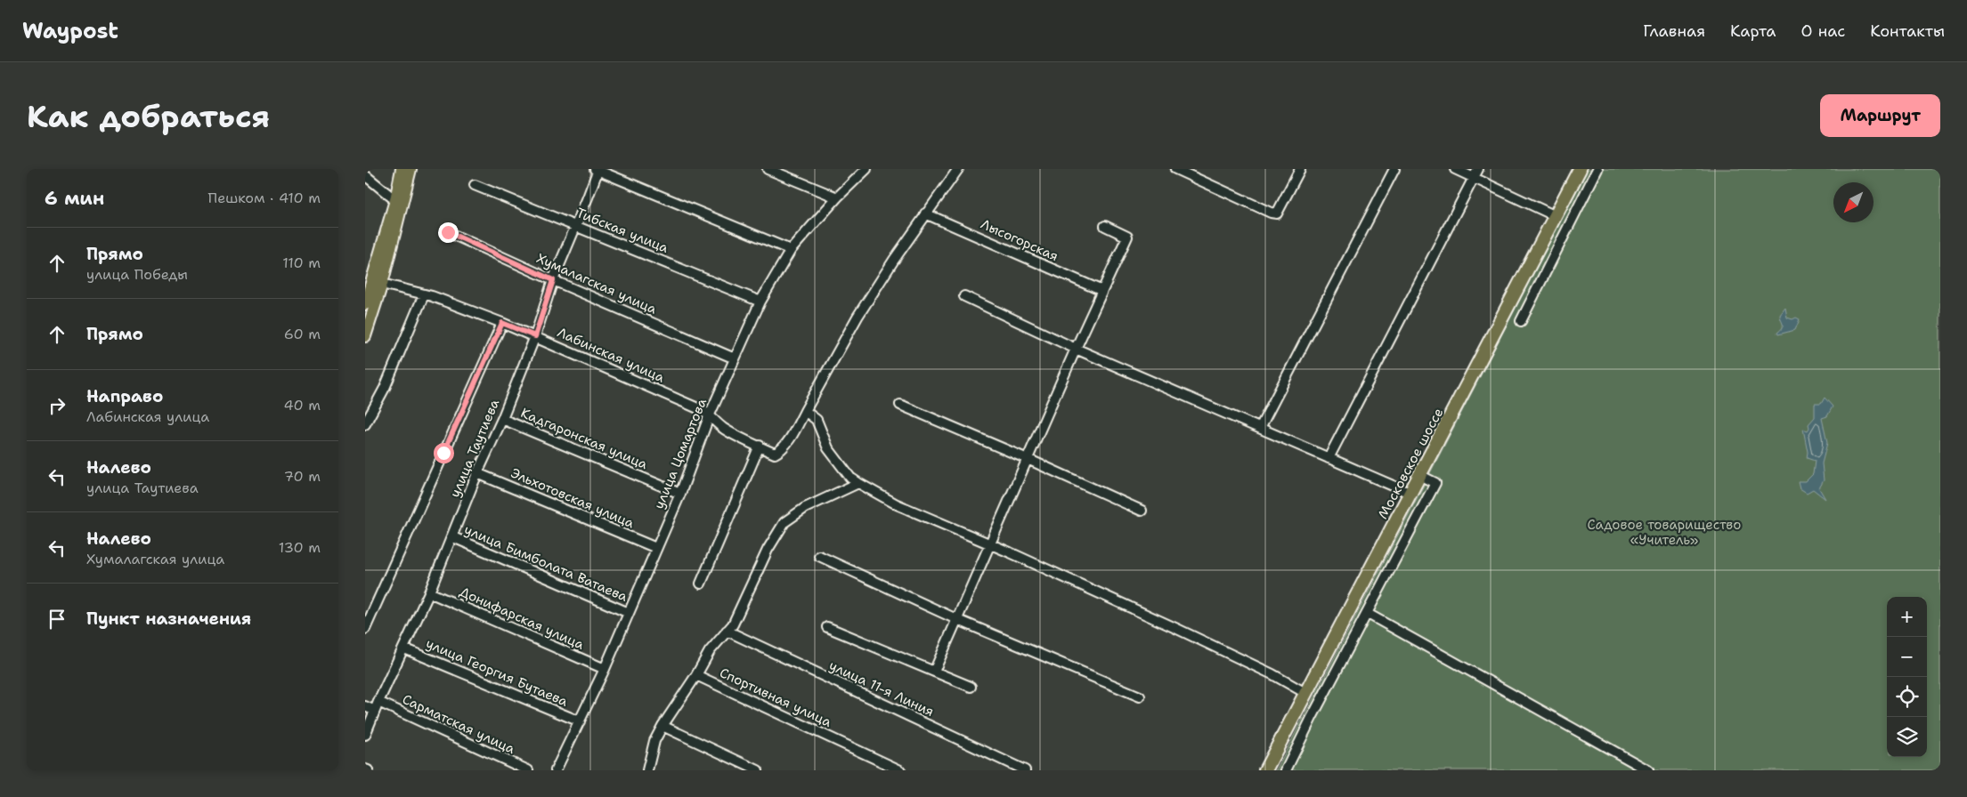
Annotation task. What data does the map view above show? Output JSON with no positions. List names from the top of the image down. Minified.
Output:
{"streets":{"highway":["Московское шоссе"],"street":["Тибская улица","Лысогорская","Хумалагская улица","Лабинская улица","Кадгаронская улица","улица Таутиева","улица Цомартова","Эльхотовская улица","улица Бимболата Ватаева","Донифарская улица","улица Георгия Бутаева","улица 11-я Линия","Спортивная улица","Сарматская улица"]},"crossings":[["Тибская улица","улица Таутиева"],["Тибская улица","улица Цомартова"],["Хумалагская улица","улица Таутиева"],["Хумалагская улица","улица Цомартова"],["Лабинская улица","улица Таутиева"],["Лабинская улица","улица Цомартова"],["Кадгаронская улица","улица Таутиева"],["Кадгаронская улица","улица Цомартова"],["улица Таутиева","Эльхотовская улица"],["улица Таутиева","улица Бимболата Ватаева"],["улица Таутиева","Донифарская улица"],["улица Таутиева","улица Георгия Бутаева"],["улица Таутиева","Сарматская улица"],["улица Цомартова","Эльхотовская улица"],["улица Цомартова","улица Бимболата Ватаева"],["улица Цомартова","Донифарская улица"],["улица Цомартова","улица Георгия Бутаева"]],"parks":["Садовое товарищество «Учитель»"],"north":"bottom left","page":{"header":"Waypost","nav":["Главная","Карта","О нас","Контакты"],"buttons":"Маршрут","title":"Как добраться","heading":["6 мин","Пешком · 410 m"],"list":[["Прямо","улица Победы","110 m"],["Прямо","60 m"],["Направо","Лабинская улица","40 m"],["Налево","улица Таутиева","70 m"],["Налево","Хумалагская улица","130 m"],"Пункт назначения"],"map_buttons":["+","−"]}}
